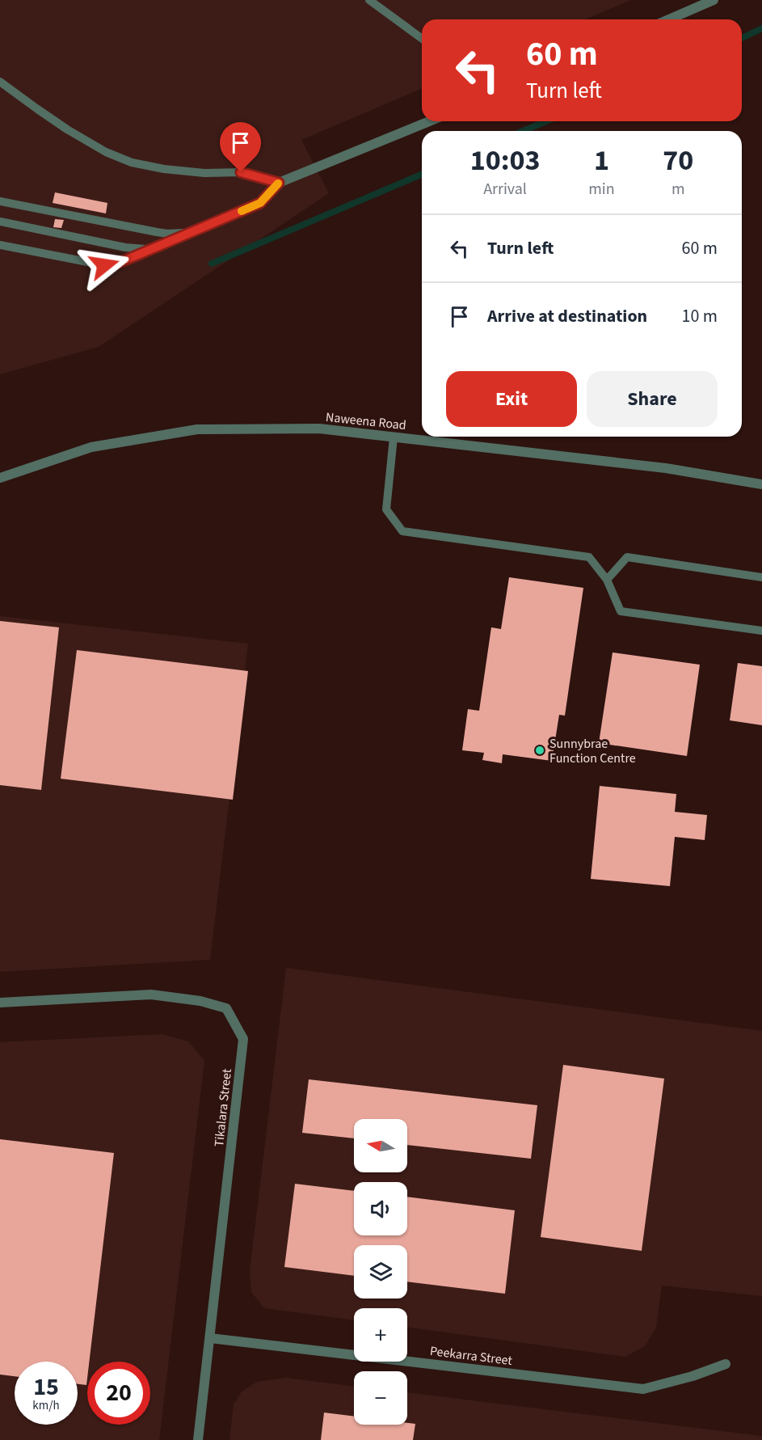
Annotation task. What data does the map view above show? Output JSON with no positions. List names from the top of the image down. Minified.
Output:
{"streets":{"street":["Naweena Road","Tikalara Street","Peekarra Street"]},"crossings":[["Tikalara Street","Peekarra Street"]],"places":["Sunnybrae Function Centre"],"north":"left","page":{"turn":["60 m","Turn left"],"eta":["10:03","Arrival","1","min","70","m"],"list":[{"name":"Turn left","value":"60 m"},{"name":"Arrive at destination","value":"10 m"}],"buttons":["Exit","Share"],"map_buttons":["+","−"],"speed":"15 km/h","limit":"20"}}
